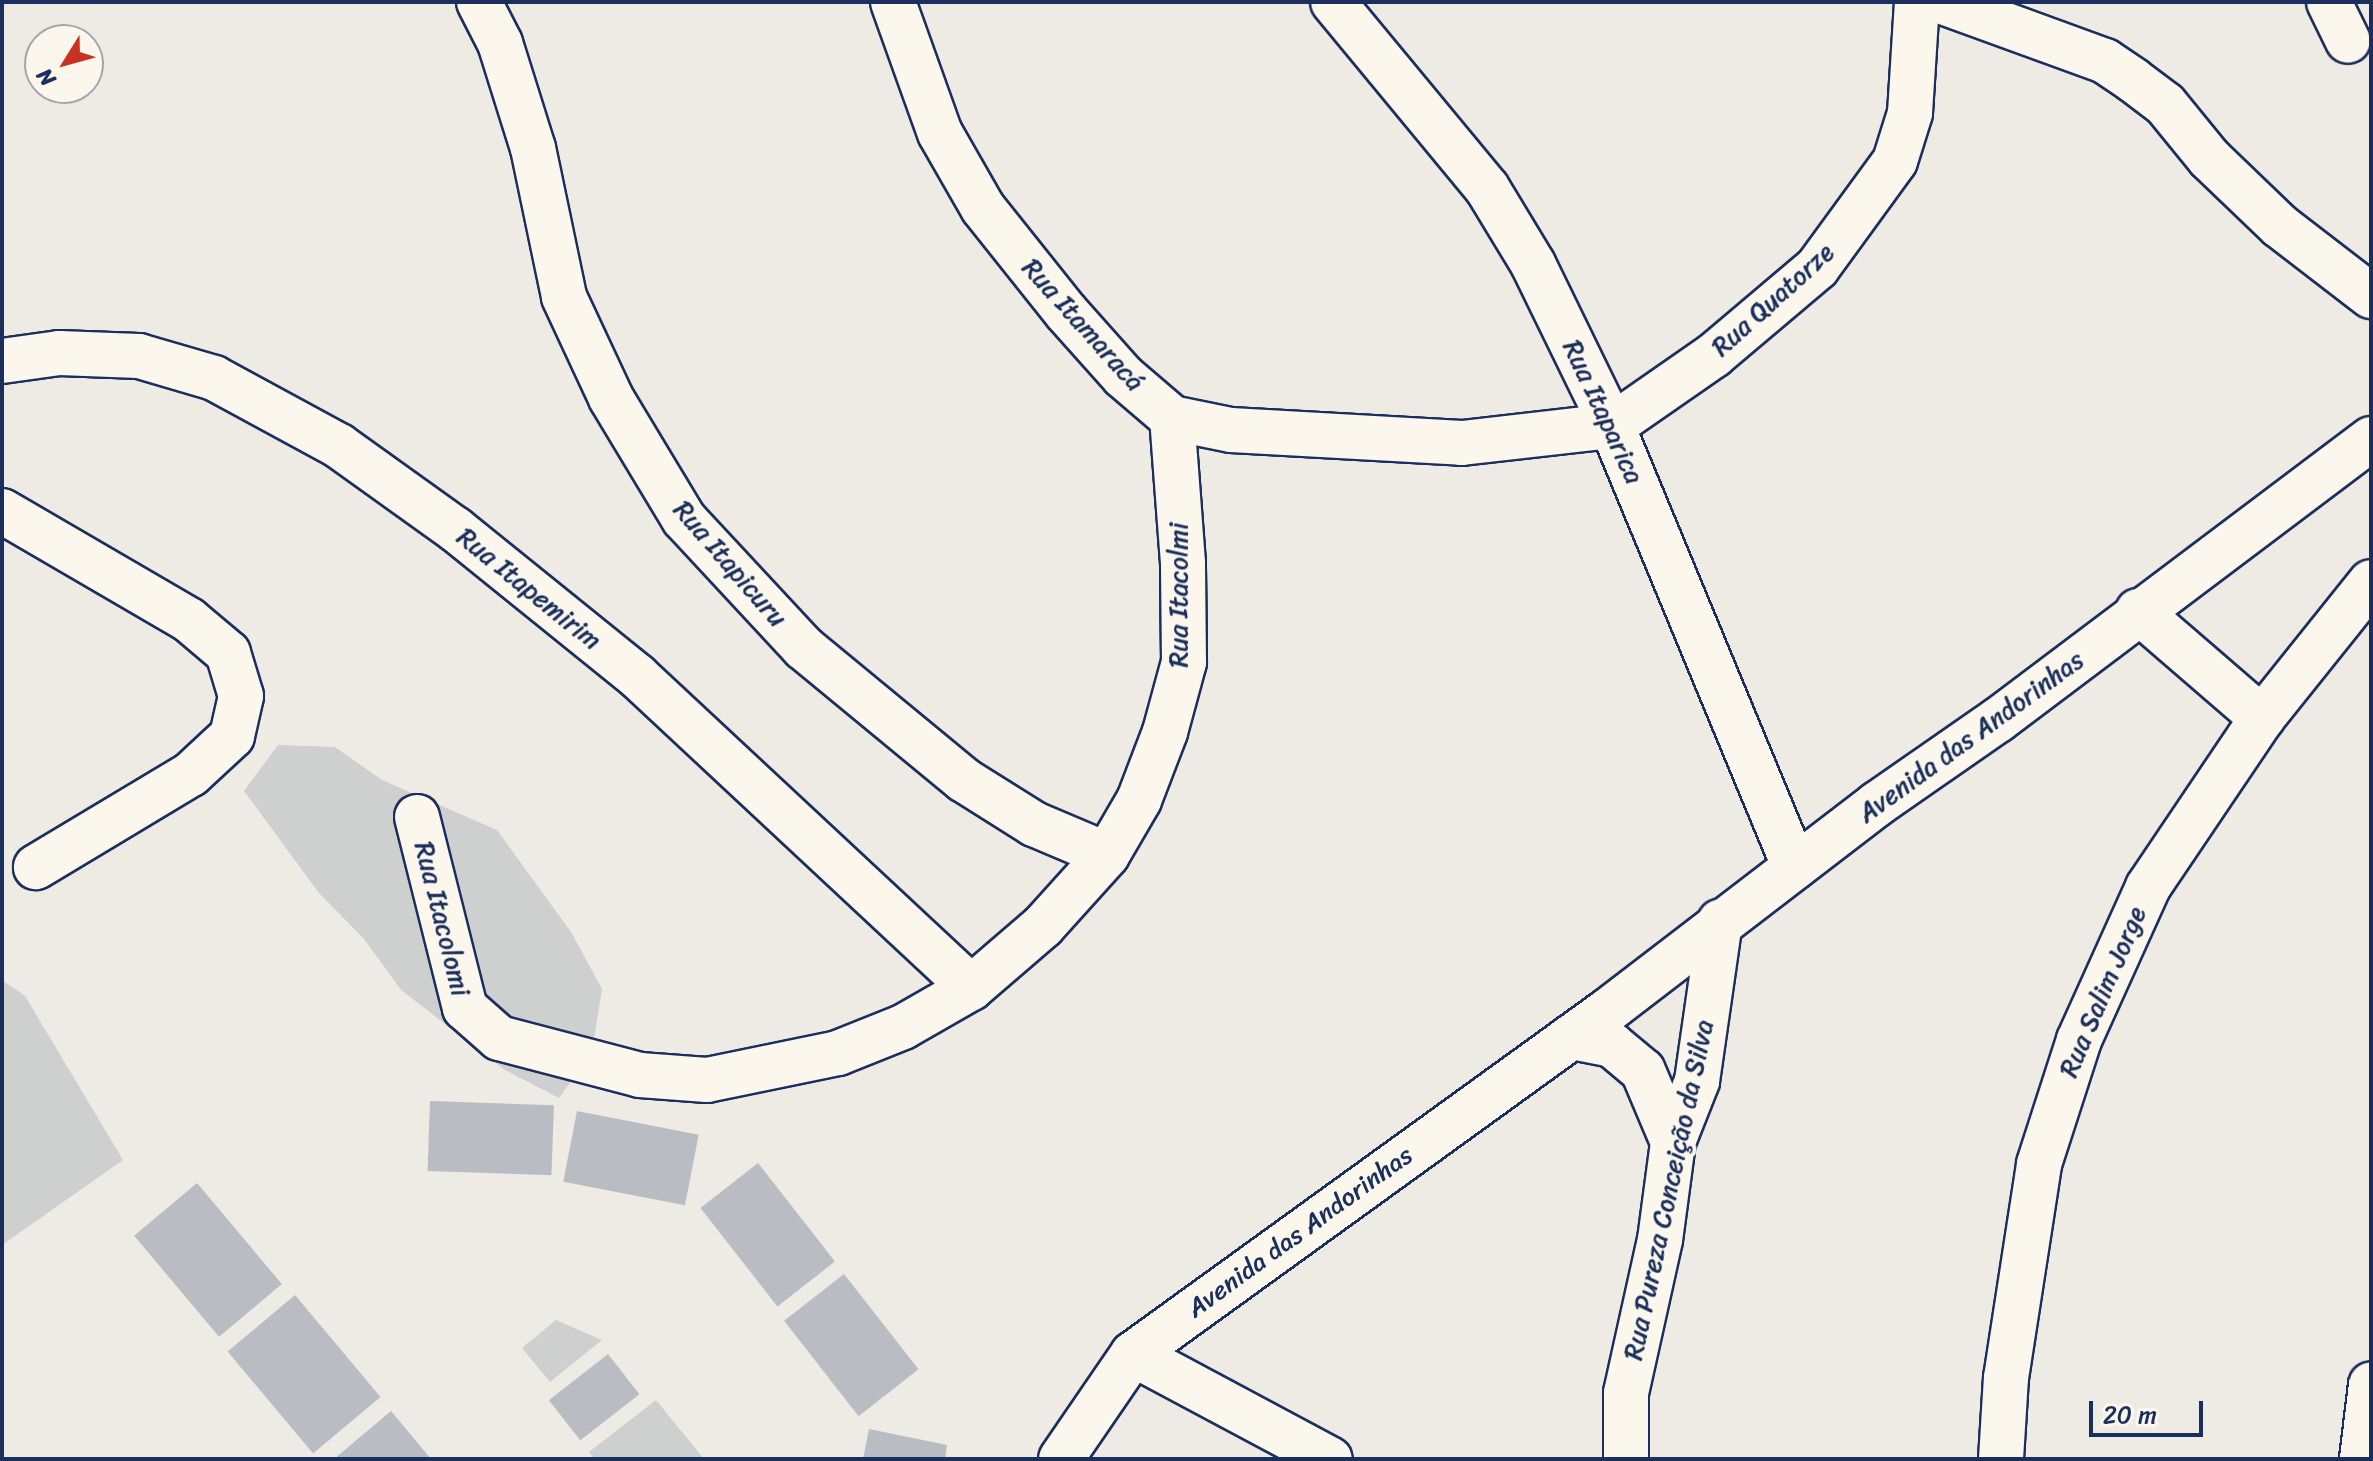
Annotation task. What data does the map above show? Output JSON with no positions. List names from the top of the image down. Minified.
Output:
{"streets":{"street":["Rua Quatorze","Rua Itamaracá","Rua Itaparica","Rua Itapicuru","Rua Itapemirim","Rua Itacolmi","Avenida das Andorinhas","Rua Itacolomi","Rua Salim Jorge","Rua Pureza Conceição da Silva"]},"crossings":[["Rua Quatorze","Rua Itamaracá"],["Rua Quatorze","Rua Itaparica"],["Rua Itamaracá","Rua Itaparica"],["Rua Itamaracá","Rua Itacolmi"],["Rua Itaparica","Avenida das Andorinhas"],["Rua Itapicuru","Rua Itacolmi"],["Rua Itapemirim","Rua Itacolmi"],["Rua Itapemirim","Rua Itacolomi"],["Rua Itacolmi","Rua Itacolomi"],["Avenida das Andorinhas","Rua Pureza Conceição da Silva"]],"scale_bar":"20 m","north":"bottom left"}
